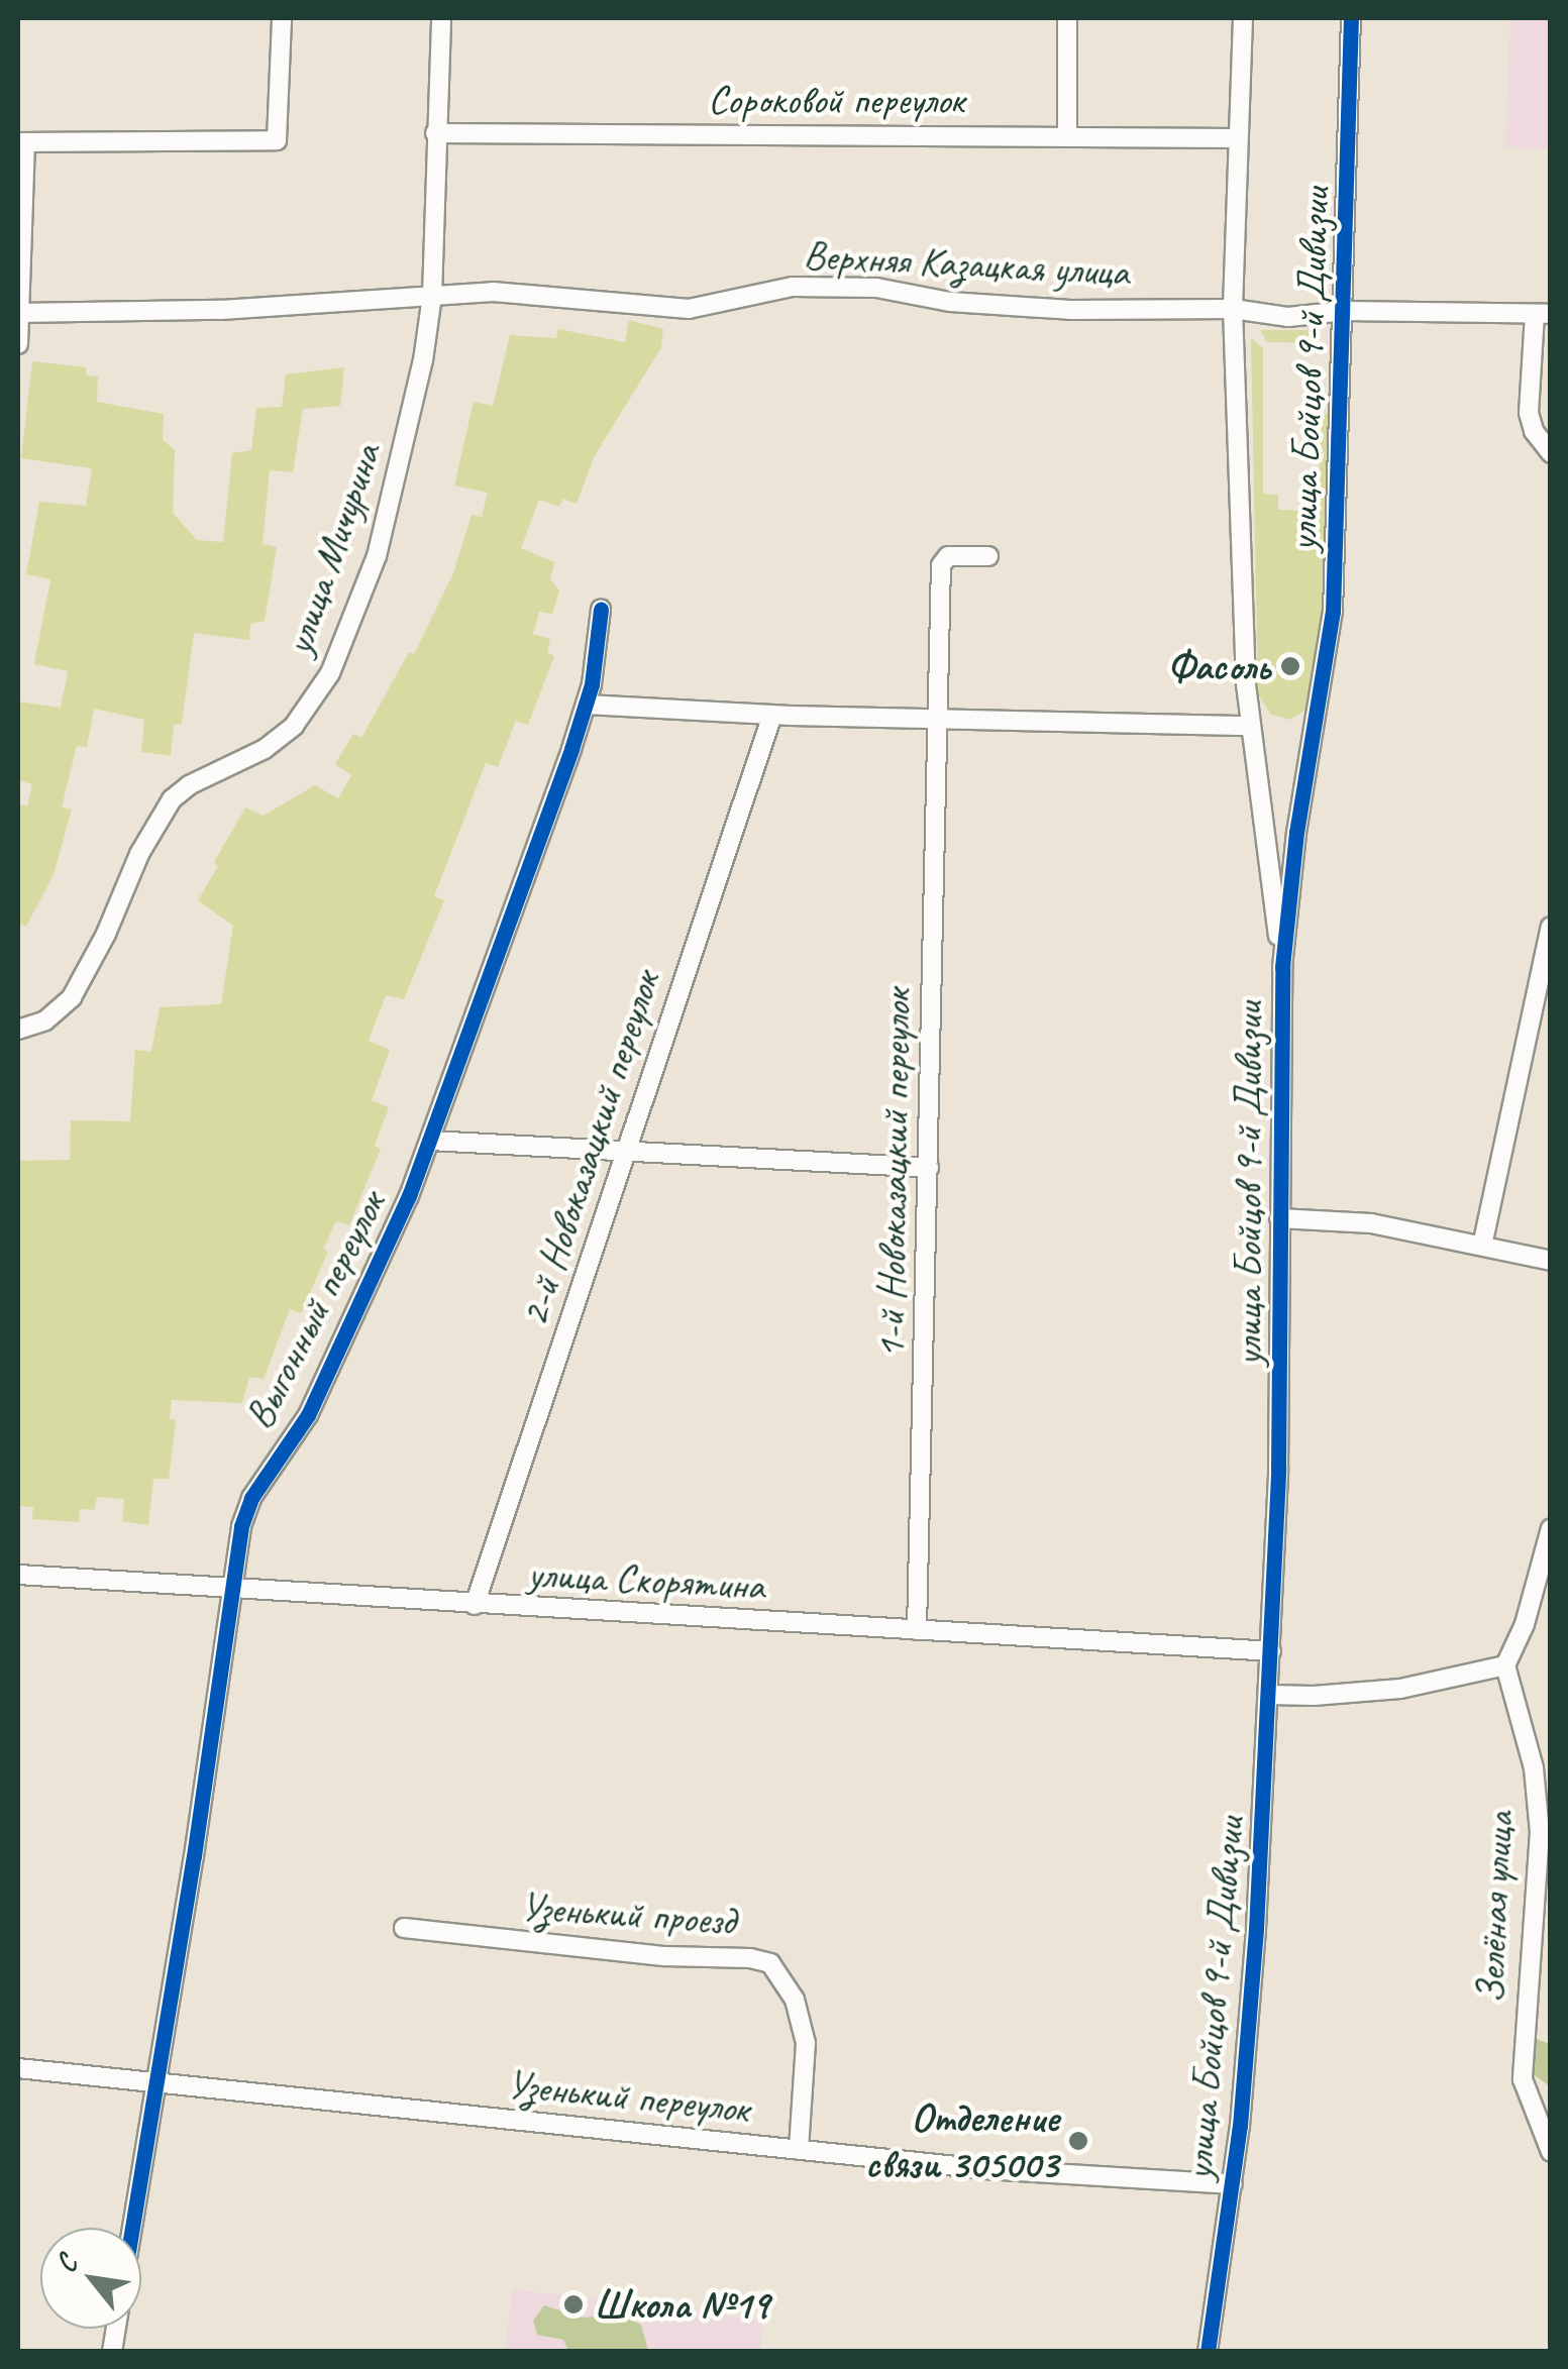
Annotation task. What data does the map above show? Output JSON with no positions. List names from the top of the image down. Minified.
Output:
{"streets":{"street":["Сороковой переулок","Верхняя Казацкая улица","улица Бойцов 9-й Дивизии","улица Мичурина","2-й Новоказацкий переулок","1-й Новоказацкий переулок","Выгонный переулок","улица Скорятина","Зелёная улица","Узенький проезд","Узенький переулок"]},"crossings":[["Сороковой переулок","улица Бойцов 9-й Дивизии"],["Сороковой переулок","улица Мичурина"],["Верхняя Казацкая улица","улица Бойцов 9-й Дивизии"],["Верхняя Казацкая улица","улица Мичурина"],["улица Бойцов 9-й Дивизии","улица Скорятина"],["улица Бойцов 9-й Дивизии","Узенький переулок"],["2-й Новоказацкий переулок","улица Скорятина"],["1-й Новоказацкий переулок","улица Скорятина"],["Выгонный переулок","улица Скорятина"],["Выгонный переулок","Узенький переулок"],["Узенький проезд","Узенький переулок"]],"places":["Фасоль","Отделение связи 305003","Школа №19"],"north":"top left"}
